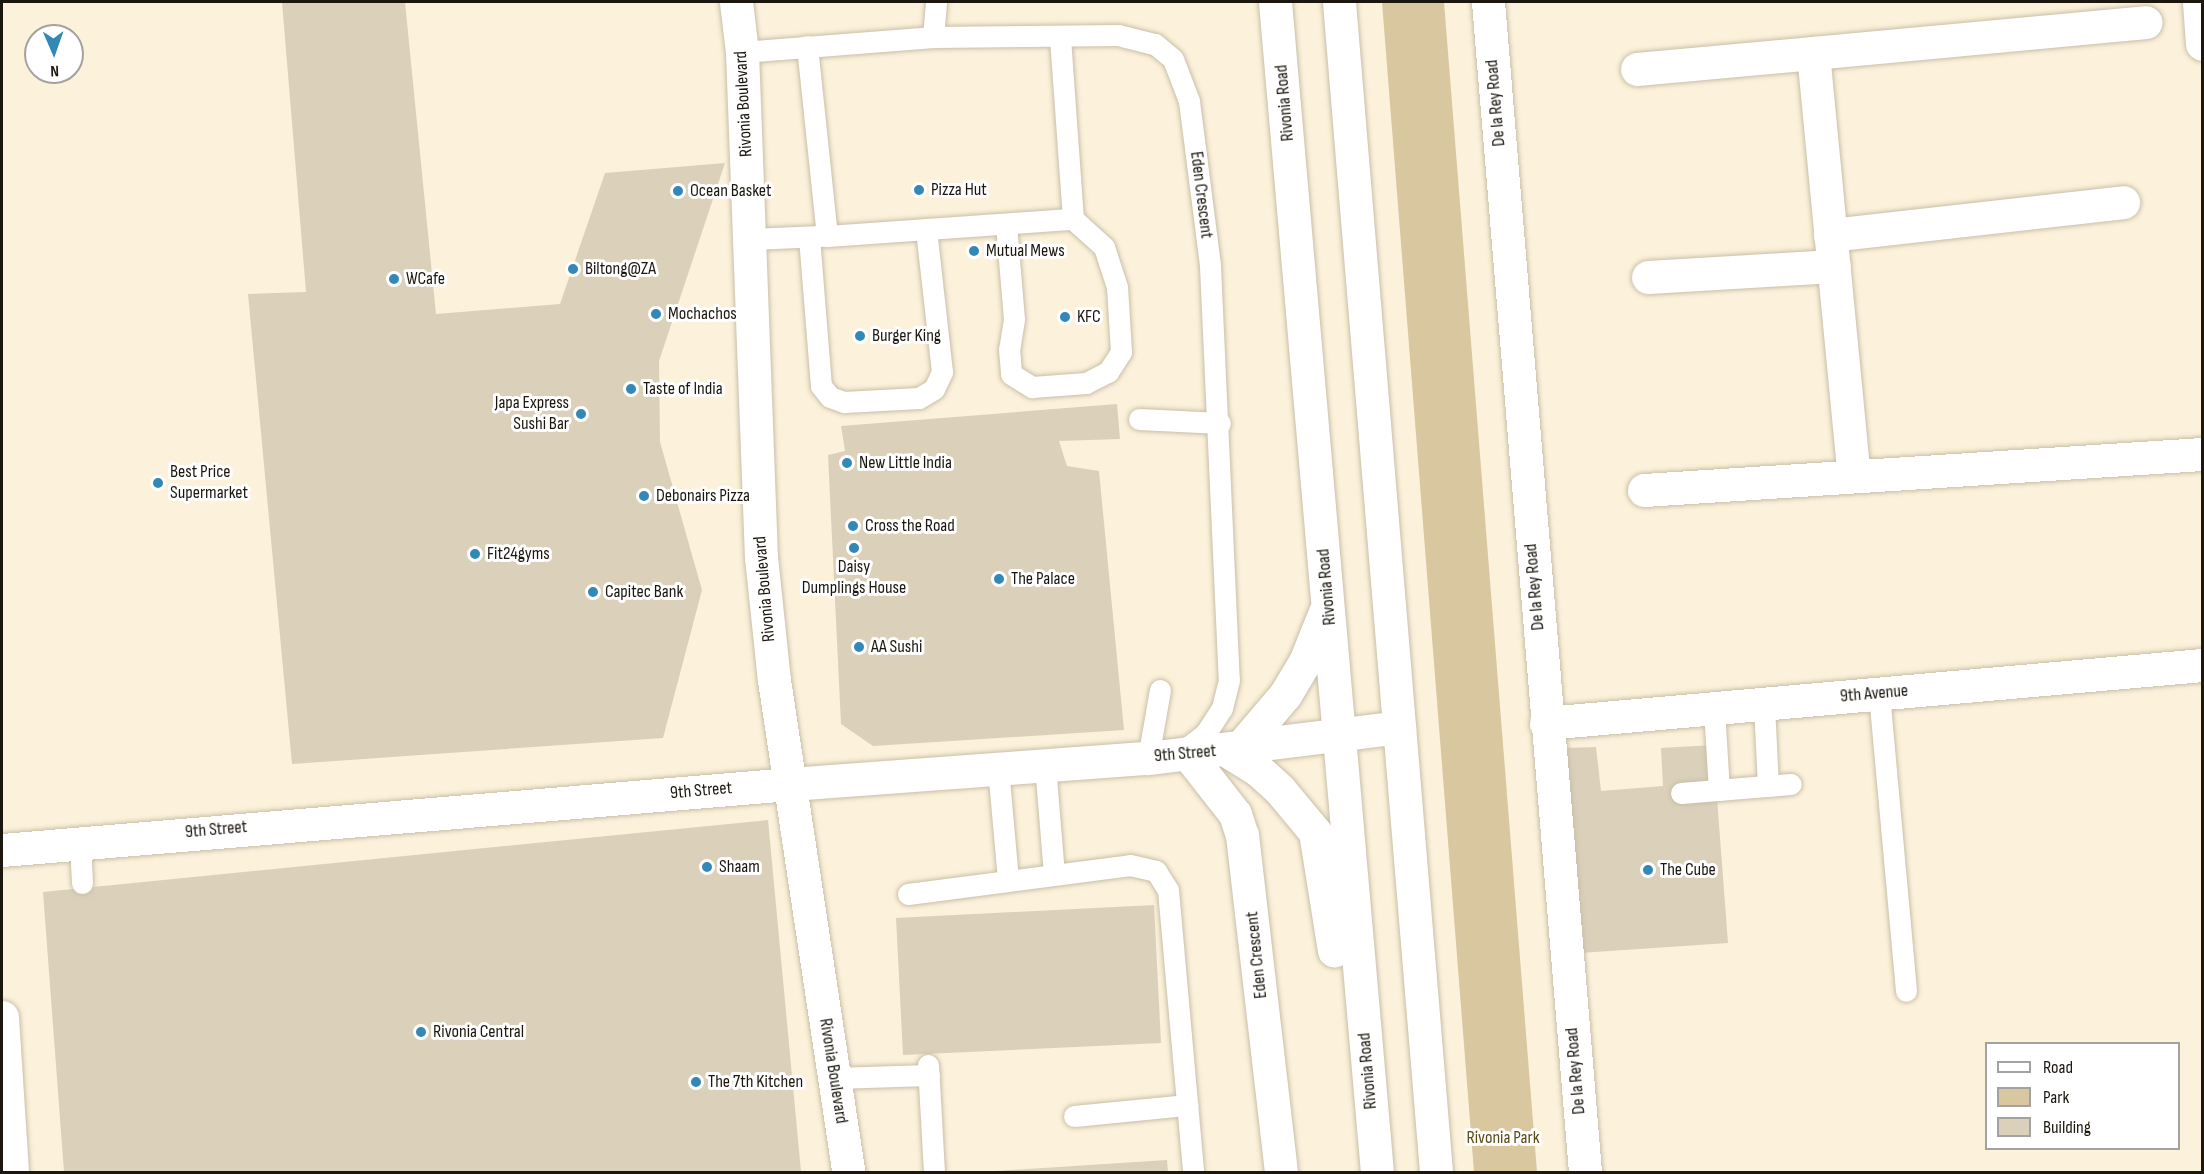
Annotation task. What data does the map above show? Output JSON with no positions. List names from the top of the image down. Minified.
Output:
{"streets":{"street":["Rivonia Road","De la Rey Road","Rivonia Boulevard","Eden Crescent","9th Avenue","9th Street"]},"crossings":[["Rivonia Road","9th Street"],["De la Rey Road","9th Avenue"],["Rivonia Boulevard","Eden Crescent"],["Rivonia Boulevard","9th Street"],["Eden Crescent","9th Street"]],"parks":["Rivonia Park"],"places":["Pizza Hut","Ocean Basket","Mutual Mews","Biltong@ZA","WCafe","Mochachos","KFC","Burger King","Taste of India","Japa Express Sushi Bar","New Little India","Best Price Supermarket","Debonairs Pizza","Cross the Road","Daisy Dumplings House","Fit24gyms","The Palace","Capitec Bank","AA Sushi","Shaam","The Cube","Rivonia Central","The 7th Kitchen"],"legend":["Road","Park","Building"],"north":"bottom"}
